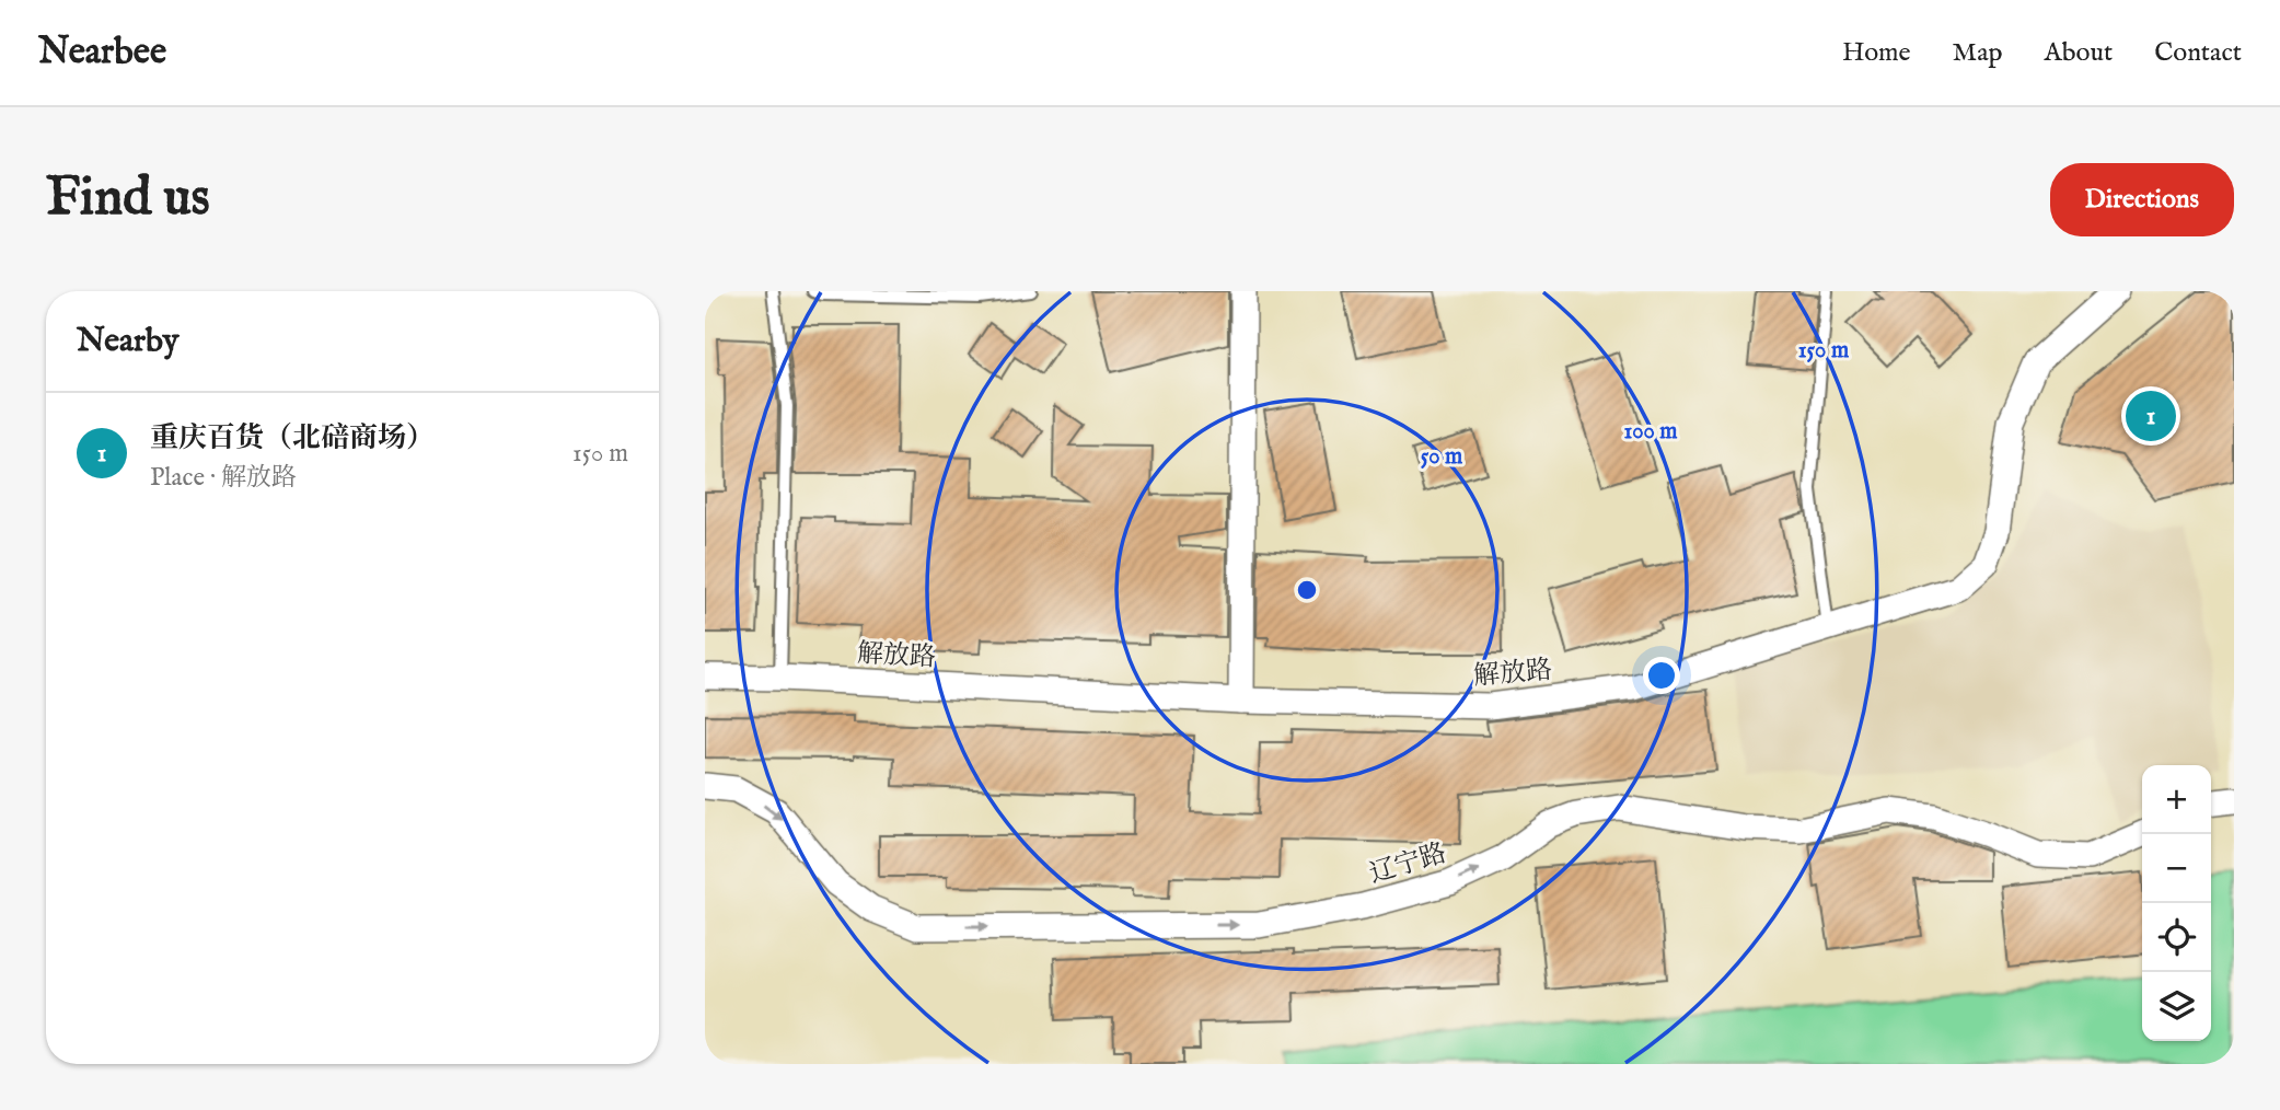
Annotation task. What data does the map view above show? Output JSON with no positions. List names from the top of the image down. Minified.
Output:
{"streets":{"street":["解放路","辽宁路"]},"one_way":["辽宁路"],"page":{"header":"Nearbee","nav":["Home","Map","About","Contact"],"buttons":"Directions","title":"Find us","heading":"Nearby","pins":"1","list":[{"mark":"1","name":"重庆百货（北碚商场）","note":"Place · 解放路","value":"150 m"}],"map_buttons":["+","−"]},"rings":["150 m","100 m","50 m"]}
